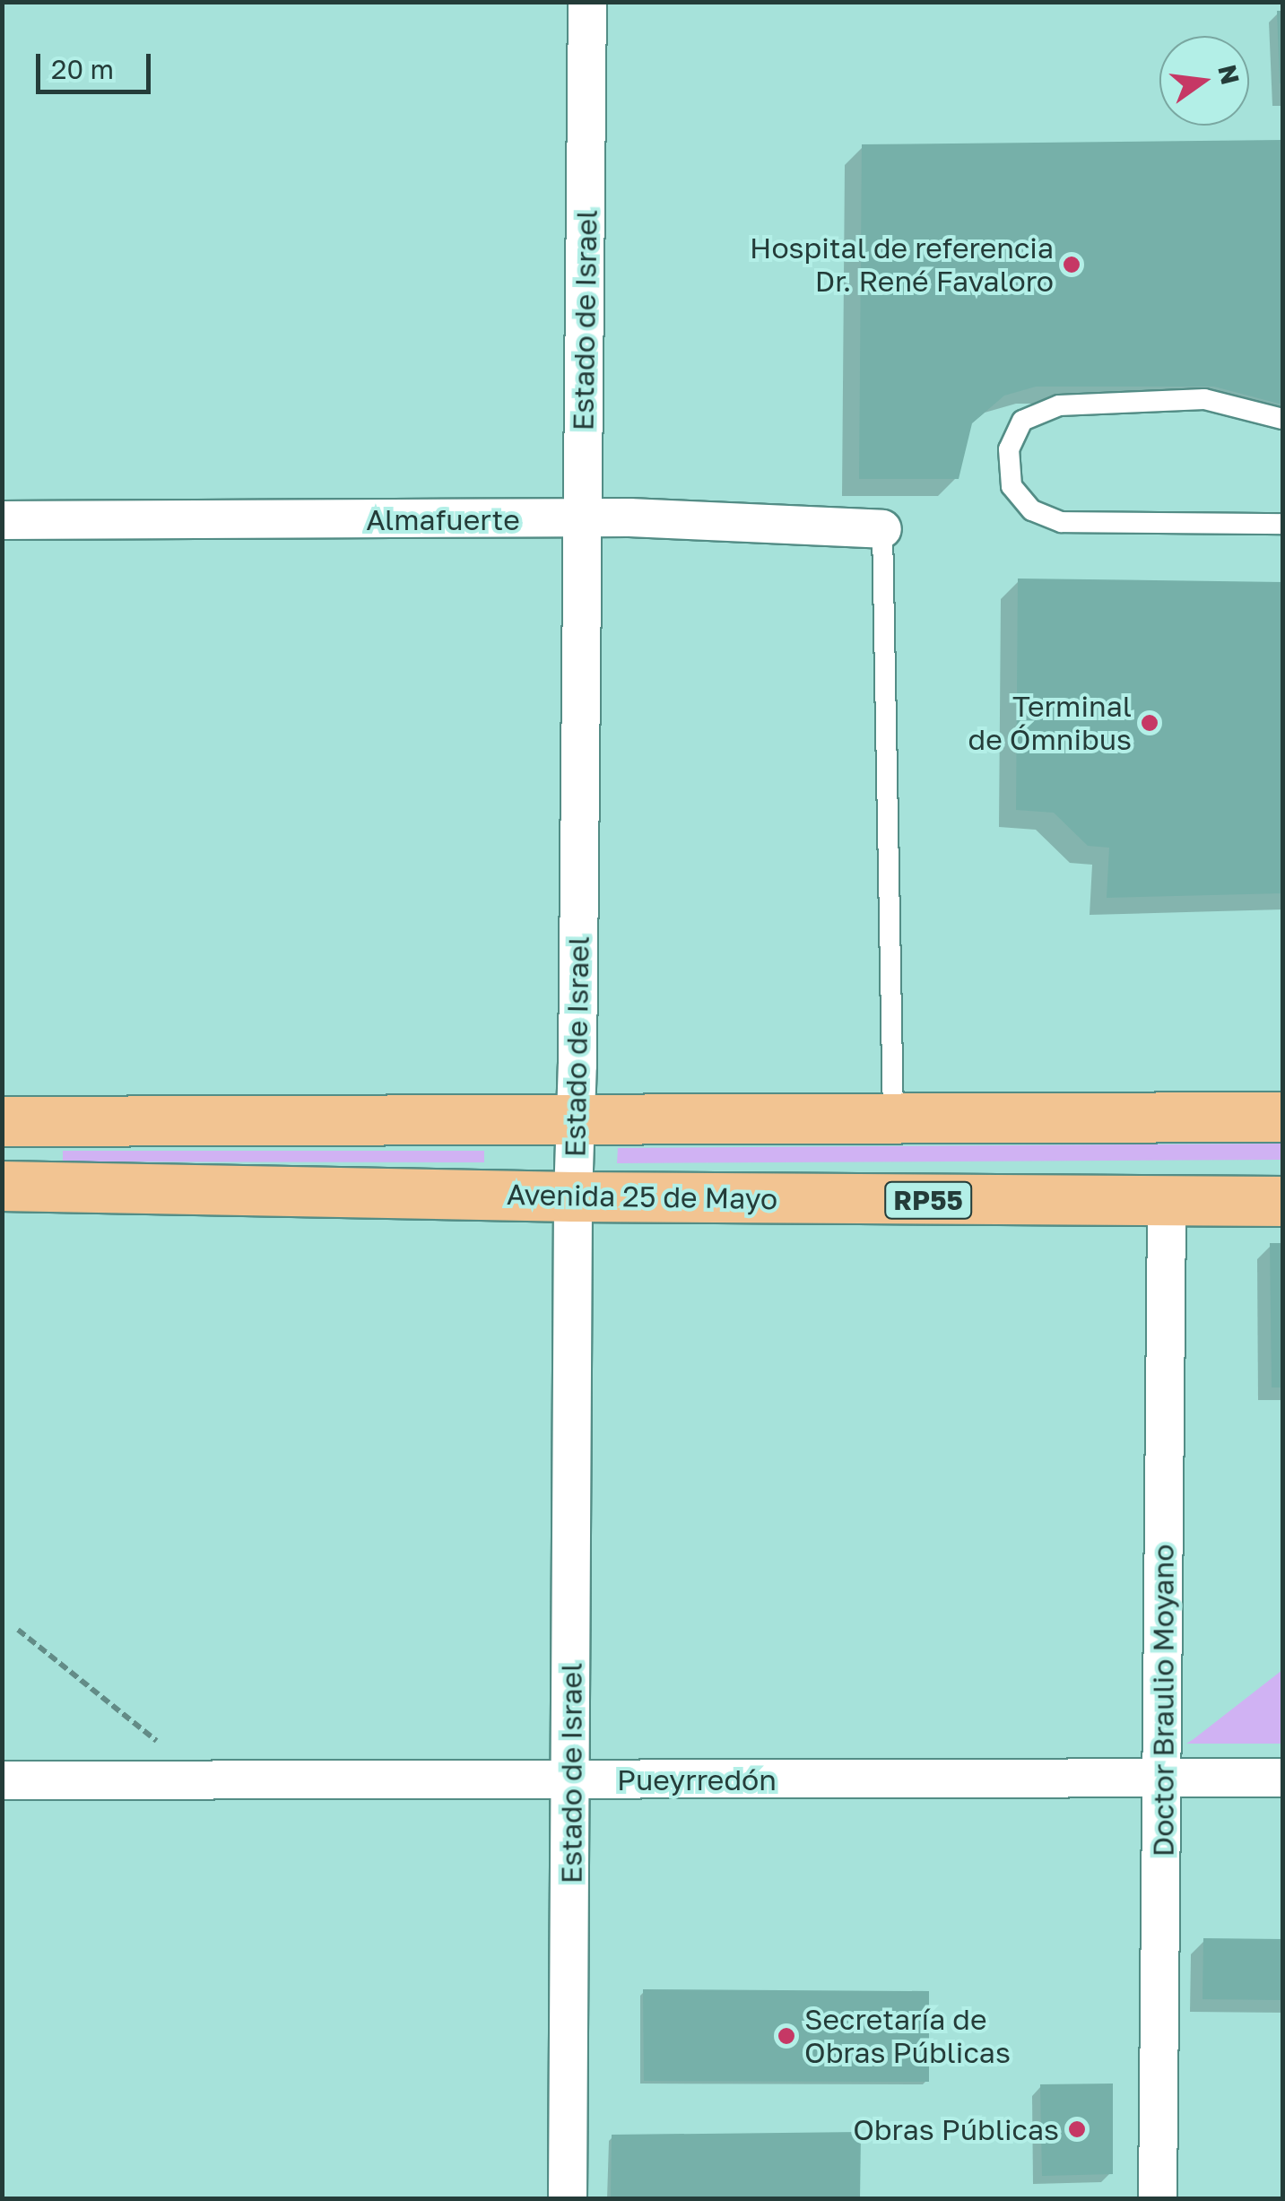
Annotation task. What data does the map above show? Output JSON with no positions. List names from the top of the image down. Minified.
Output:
{"streets":{"main road":["Avenida 25 de Mayo","RP55"],"street":["Estado de Israel","Almafuerte","Doctor Braulio Moyano","Pueyrredón"]},"crossings":[["Estado de Israel","Almafuerte"],["Estado de Israel","Avenida 25 de Mayo"],["Estado de Israel","Pueyrredón"],["Avenida 25 de Mayo","Doctor Braulio Moyano"],["Doctor Braulio Moyano","Pueyrredón"]],"places":["Hospital de referencia Dr. René Favaloro","Terminal de Ómnibus","Secretaría de Obras Públicas","Obras Públicas"],"scale_bar":"20 m","north":"right"}
